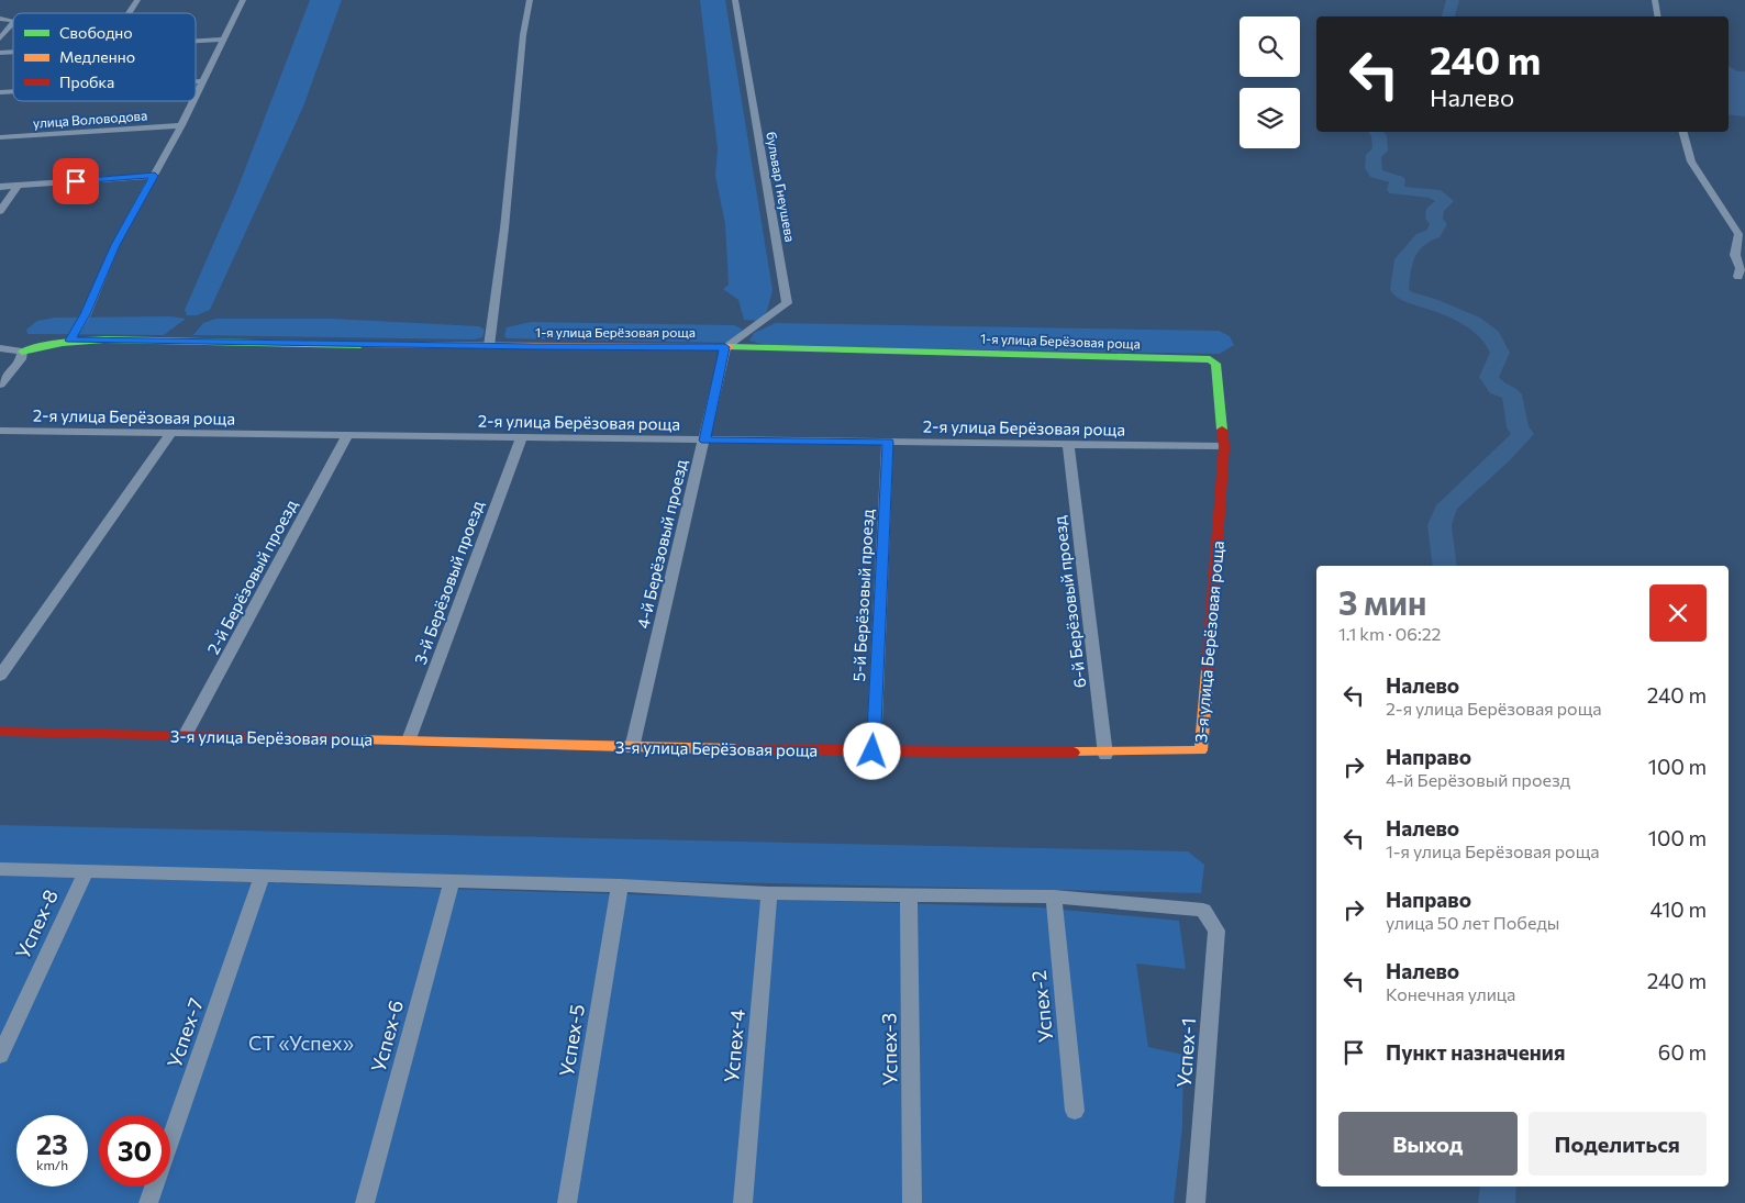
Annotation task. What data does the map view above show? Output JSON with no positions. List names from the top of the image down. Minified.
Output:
{"streets":{"street":["улица Воловодова","бульвар Гнеушева","1-я улица Берёзовая роща","2-я улица Берёзовая роща","4-й Берёзовый проезд","2-й Берёзовый проезд","3-й Берёзовый проезд","5-й Берёзовый проезд","6-й Берёзовый проезд","3-я улица Берёзовая роща","Успех-8","Успех-2","Успех-7","Успех-6","Успех-5","Успех-4","Успех-3","Успех-1"]},"crossings":[["бульвар Гнеушева","1-я улица Берёзовая роща"],["бульвар Гнеушева","4-й Берёзовый проезд"],["1-я улица Берёзовая роща","4-й Берёзовый проезд"],["1-я улица Берёзовая роща","3-я улица Берёзовая роща"],["2-я улица Берёзовая роща","4-й Берёзовый проезд"],["2-я улица Берёзовая роща","2-й Берёзовый проезд"],["2-я улица Берёзовая роща","3-й Берёзовый проезд"],["2-я улица Берёзовая роща","5-й Берёзовый проезд"],["2-я улица Берёзовая роща","6-й Берёзовый проезд"],["2-я улица Берёзовая роща","3-я улица Берёзовая роща"],["4-й Берёзовый проезд","3-я улица Берёзовая роща"],["2-й Берёзовый проезд","3-я улица Берёзовая роща"],["3-й Берёзовый проезд","3-я улица Берёзовая роща"],["5-й Берёзовый проезд","3-я улица Берёзовая роща"],["6-й Берёзовый проезд","3-я улица Берёзовая роща"],["Успех-2","Успех-1"]],"parks":["СТ «Успех»"],"legend":["Свободно","Медленно","Пробка"],"page":{"turn":["240 m","Налево"],"heading":["3 мин","1.1 km · 06:22"],"list":[{"name":"Налево","note":"2-я улица Берёзовая роща","value":"240 m"},{"name":"Направо","note":"4-й Берёзовый проезд","value":"100 m"},{"name":"Налево","note":"1-я улица Берёзовая роща","value":"100 m"},{"name":"Направо","note":"улица 50 лет Победы","value":"410 m"},{"name":"Налево","note":"Конечная улица","value":"240 m"},{"name":"Пункт назначения","value":"60 m"}],"buttons":["Выход","Поделиться"],"speed":"23 km/h","limit":"30"}}
